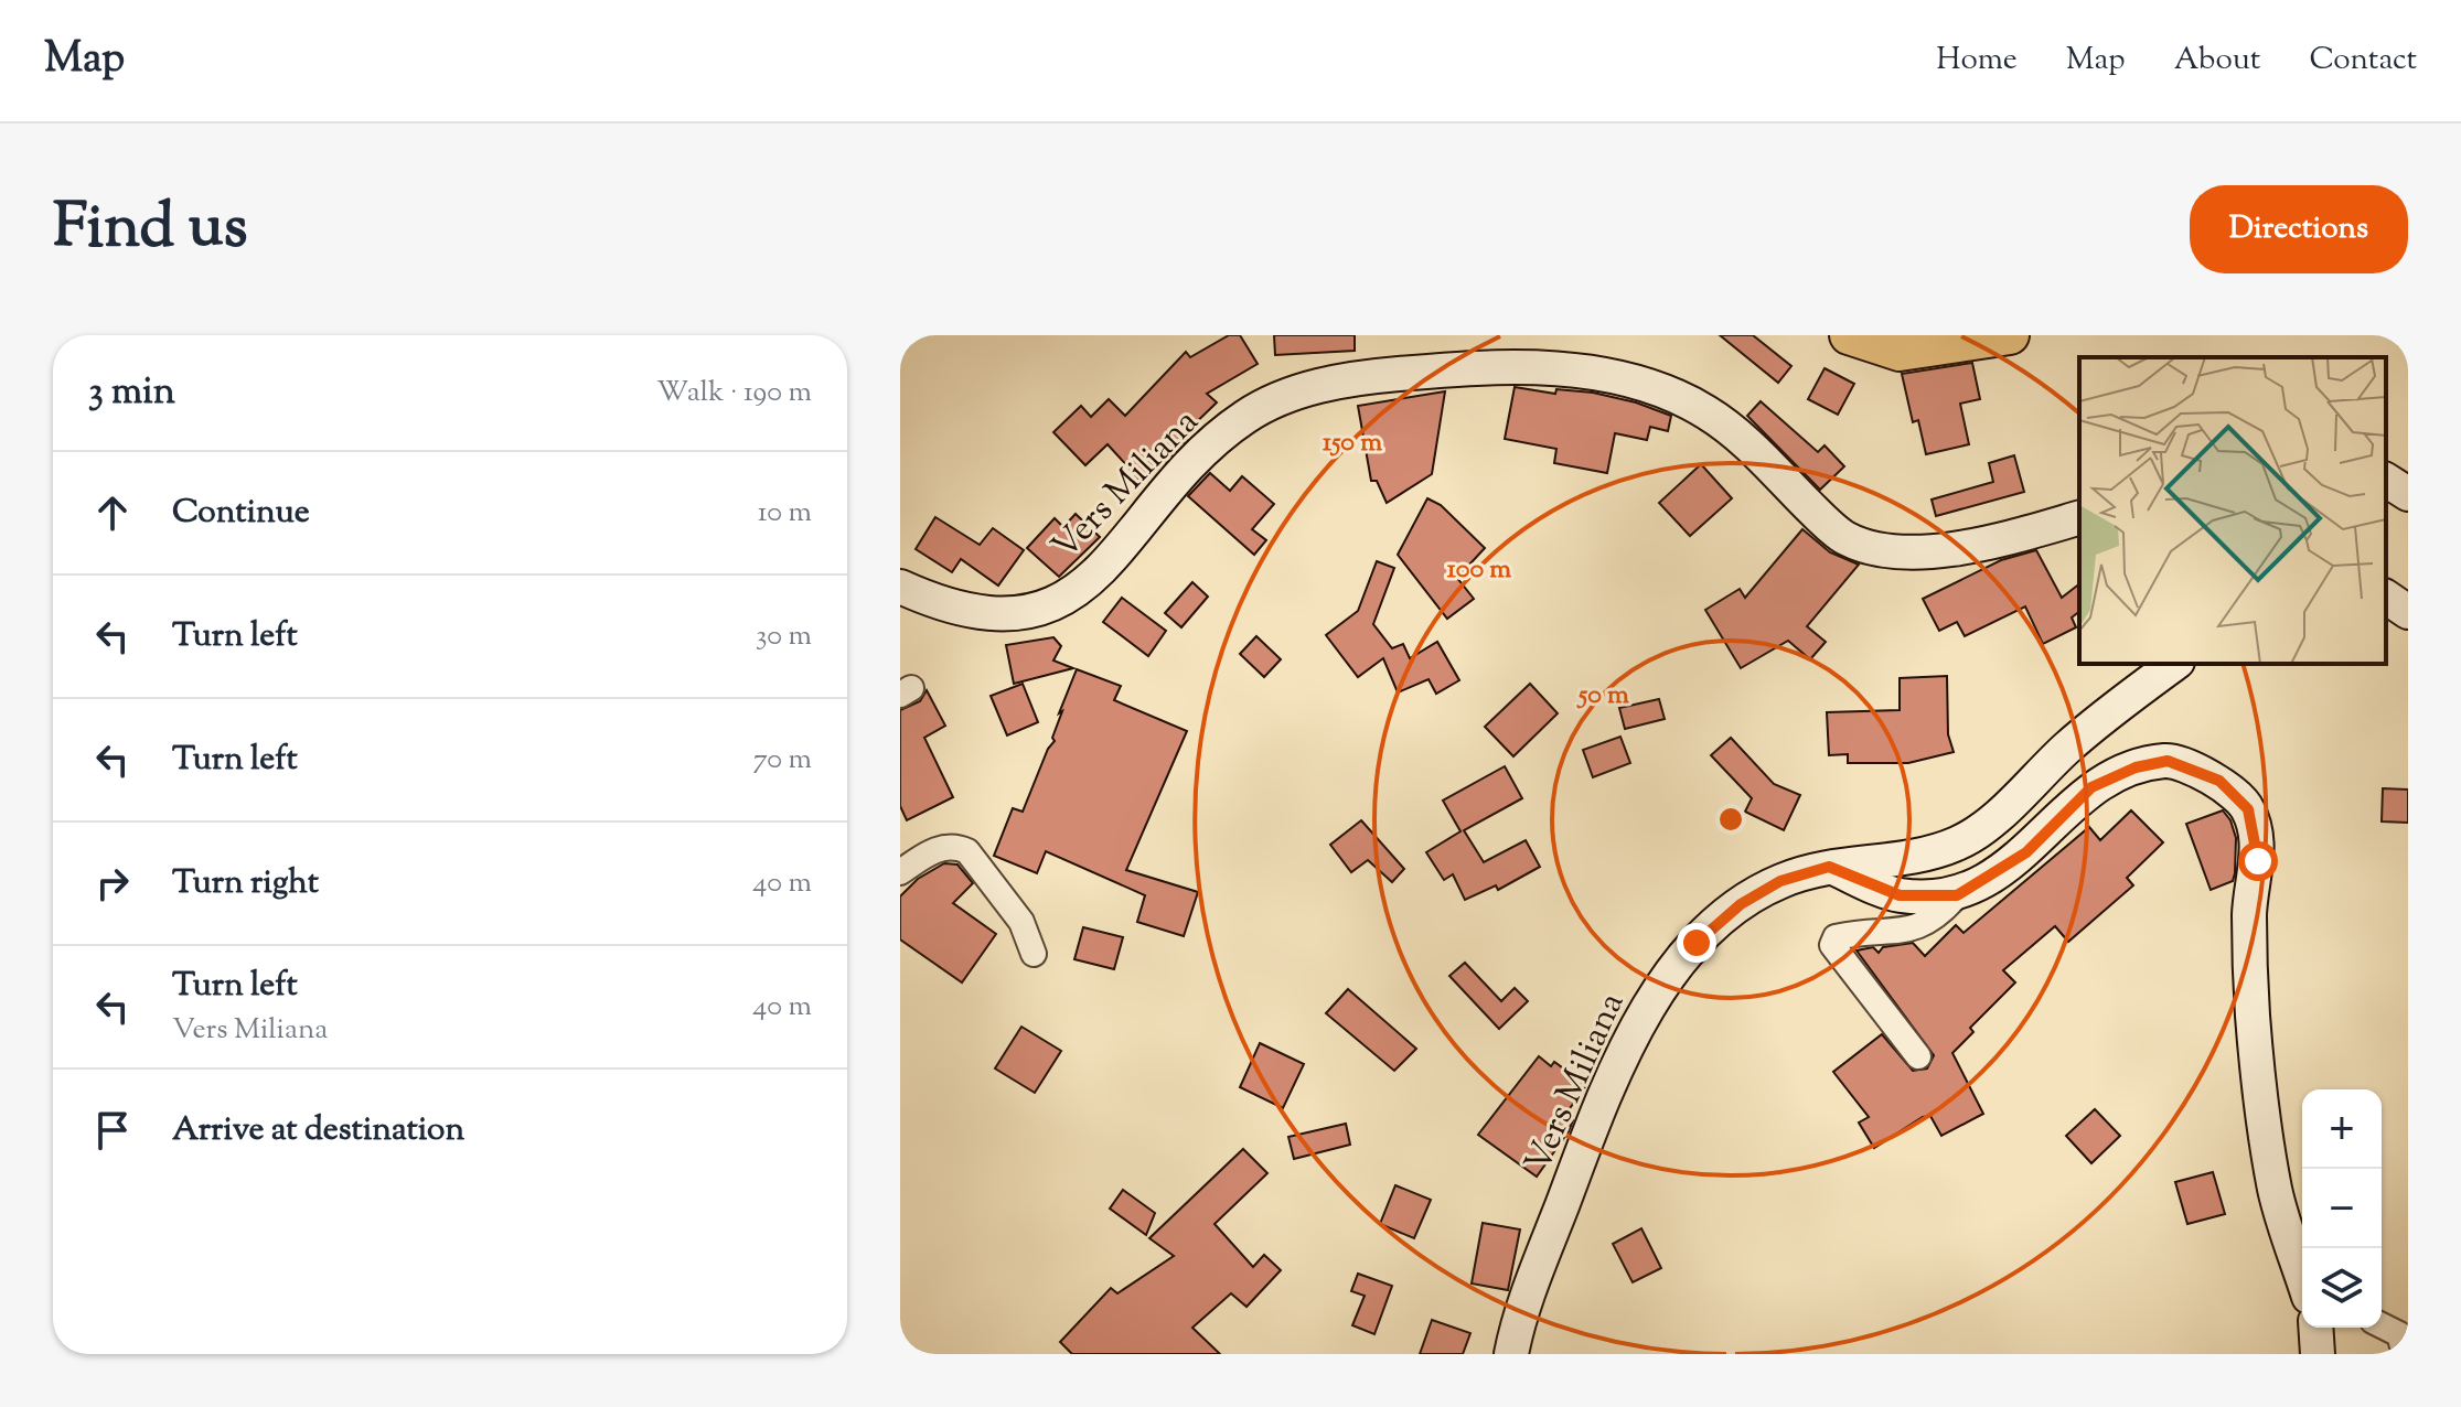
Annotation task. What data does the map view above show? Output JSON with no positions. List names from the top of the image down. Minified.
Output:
{"streets":{"main road":["Vers Miliana"]},"page":{"header":"Map","nav":["Home","Map","About","Contact"],"title":"Find us","buttons":"Directions","heading":["3 min","Walk · 190 m"],"list":[["Continue","10 m"],["Turn left","30 m"],["Turn left","70 m"],["Turn right","40 m"],["Turn left","Vers Miliana","40 m"],"Arrive at destination"],"map_buttons":["+","−"]},"rings":["150 m","100 m","50 m"]}
